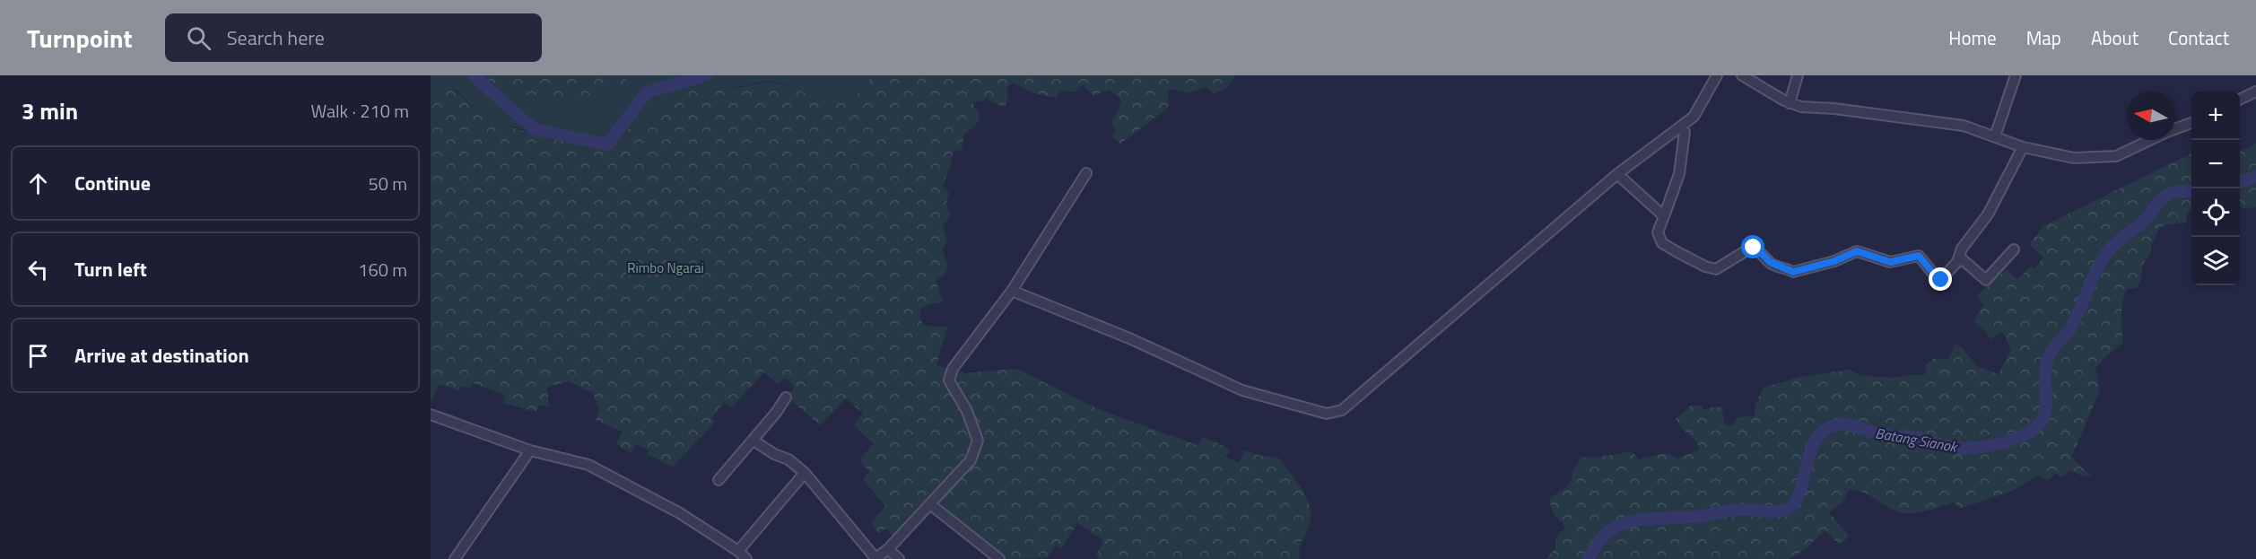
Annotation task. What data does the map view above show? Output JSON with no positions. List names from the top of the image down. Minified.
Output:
{"water":["Batang Sianok"],"parks":["Rimbo Ngarai"],"north":"left","page":{"header":"Turnpoint","search":"Search here","nav":["Home","Map","About","Contact"],"heading":["3 min","Walk · 210 m"],"map_buttons":["+","−"],"list":[["Continue","50 m"],["Turn left","160 m"],"Arrive at destination"]}}
